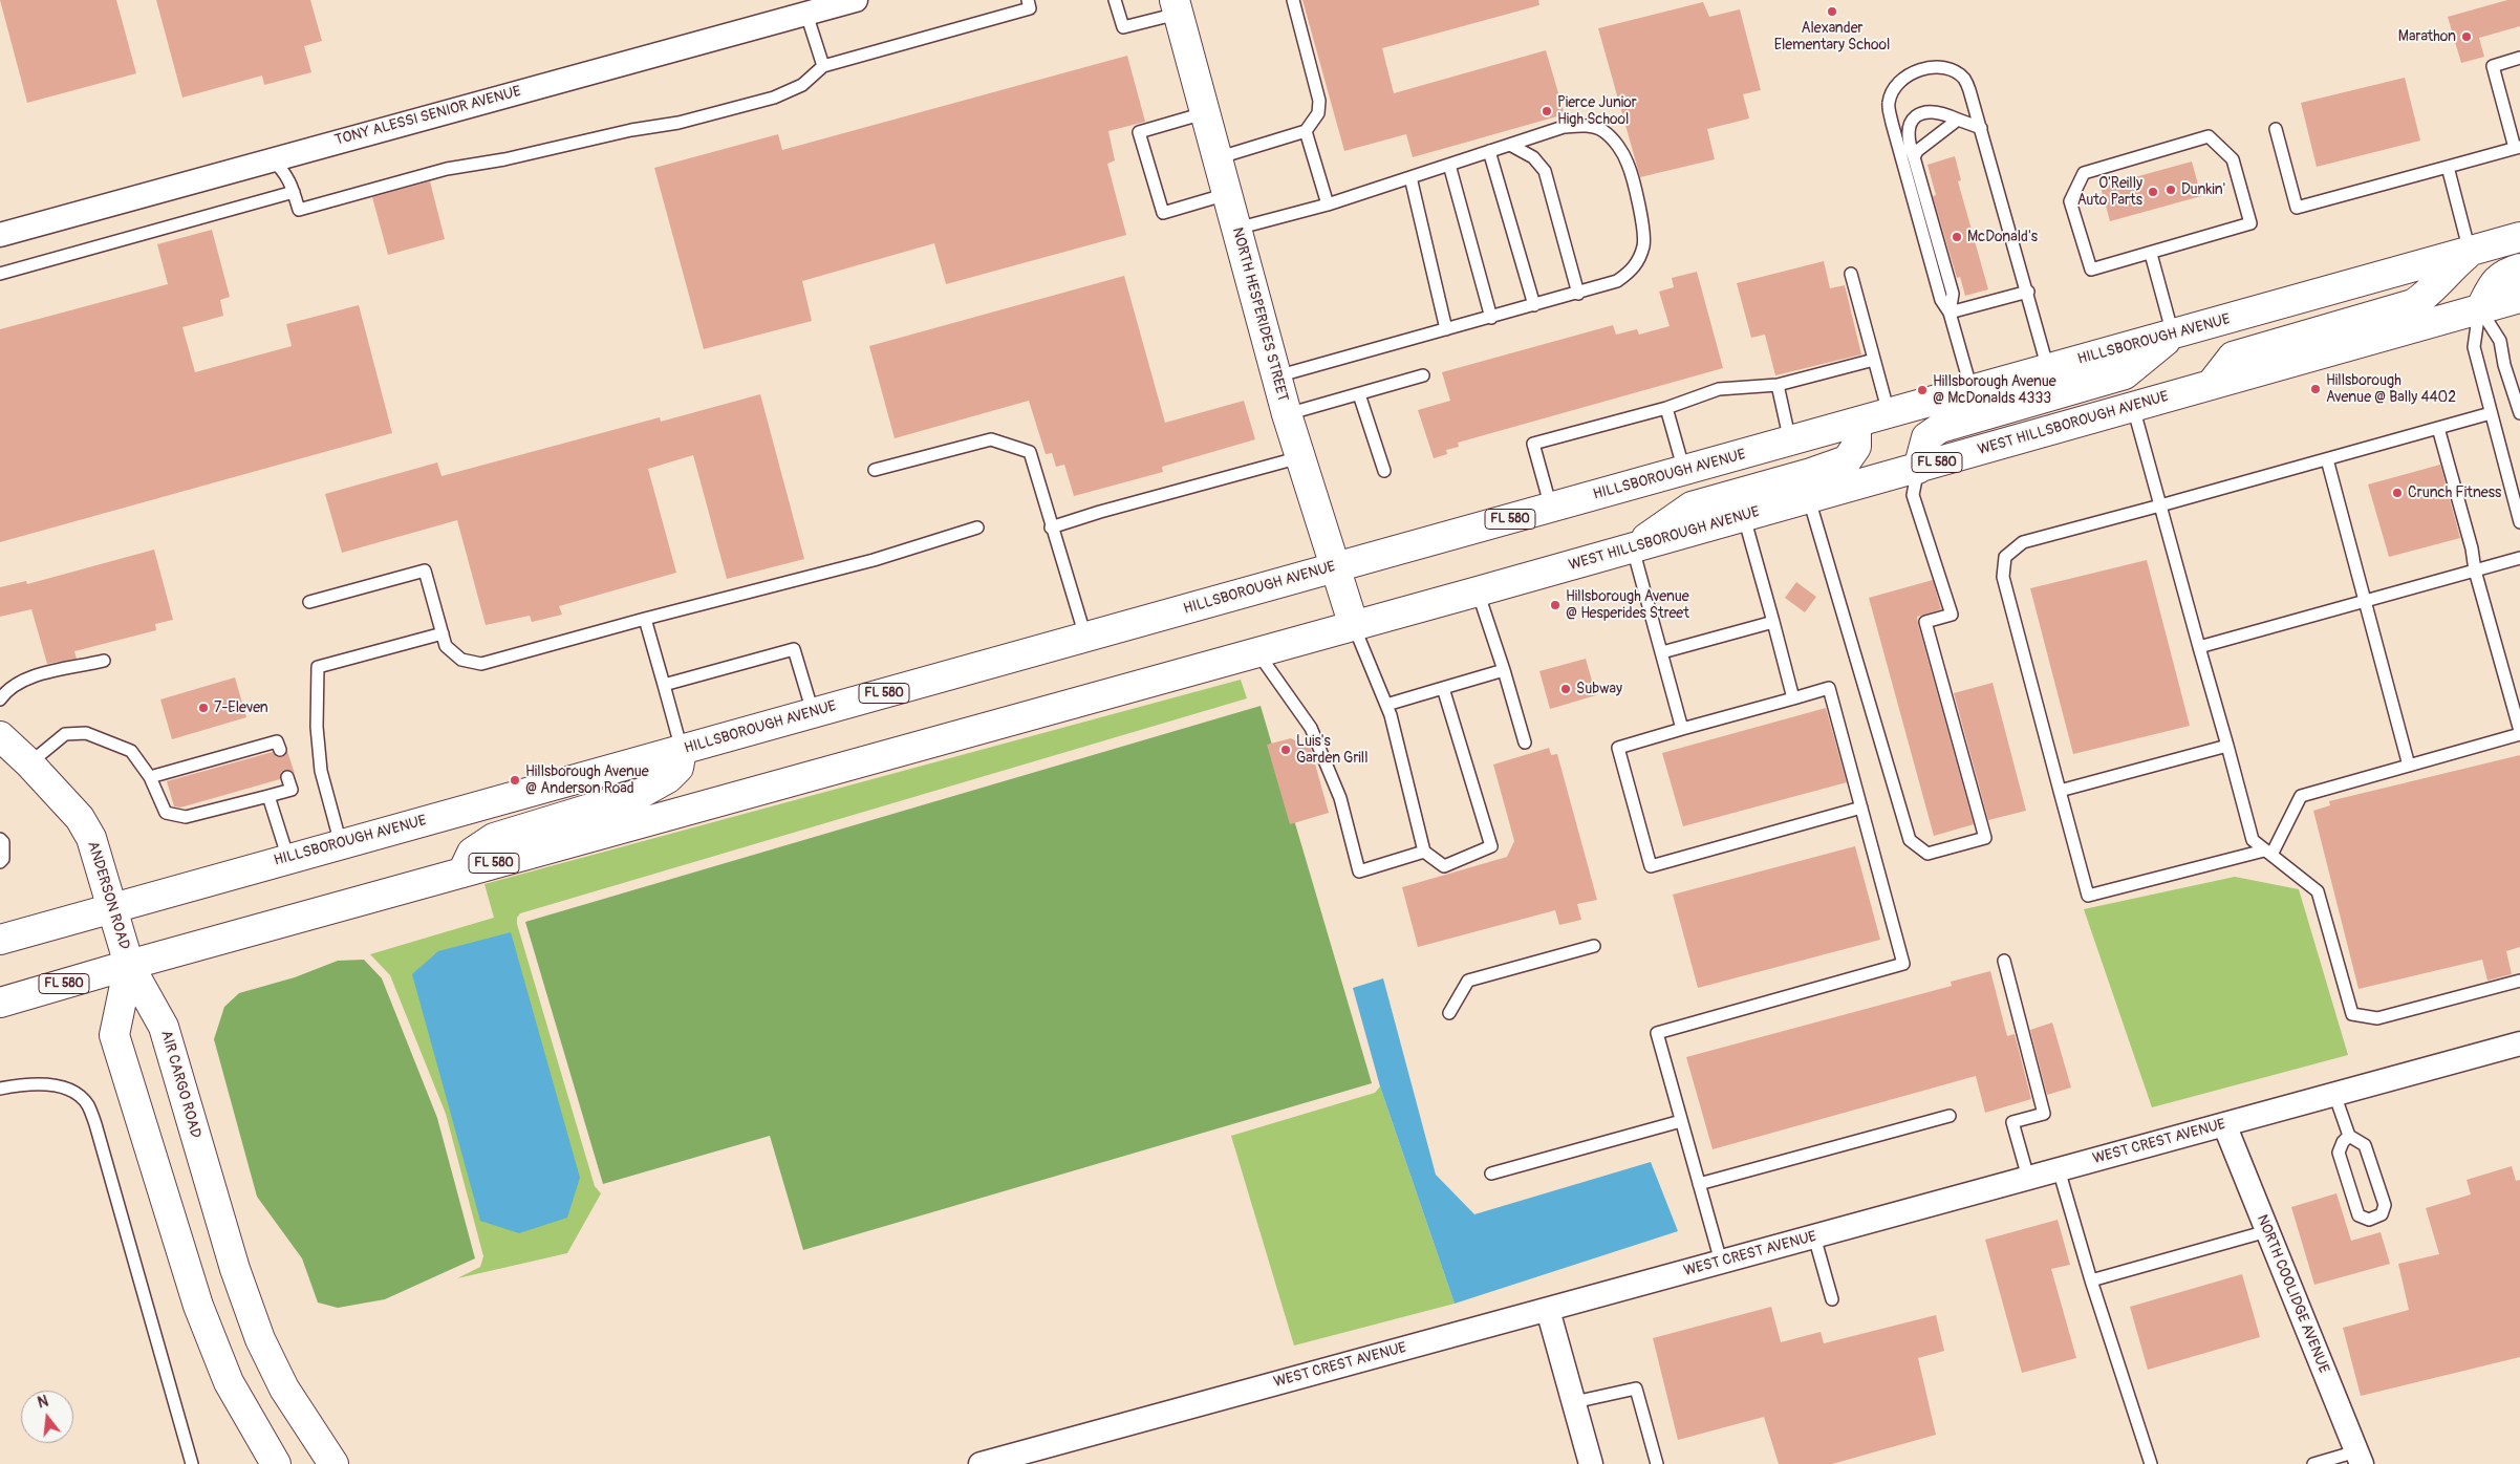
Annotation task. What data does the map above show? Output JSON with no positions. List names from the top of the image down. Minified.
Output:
{"streets":{"main road":["NORTH HESPERIDES STREET","HILLSBOROUGH AVENUE","WEST HILLSBOROUGH AVENUE","FL 580","ANDERSON ROAD","AIR CARGO ROAD"],"street":["TONY ALESSI SENIOR AVENUE","WEST CREST AVENUE","NORTH COOLIDGE AVENUE"]},"crossings":[["NORTH HESPERIDES STREET","HILLSBOROUGH AVENUE"],["NORTH HESPERIDES STREET","WEST HILLSBOROUGH AVENUE"],["NORTH HESPERIDES STREET","FL 580"],["HILLSBOROUGH AVENUE","ANDERSON ROAD"],["WEST HILLSBOROUGH AVENUE","FL 580"],["FL 580","ANDERSON ROAD"],["FL 580","AIR CARGO ROAD"],["ANDERSON ROAD","AIR CARGO ROAD"],["WEST CREST AVENUE","NORTH COOLIDGE AVENUE"]],"places":["Alexander Elementary School","Marathon","Pierce Junior High School","Dunkin'","O'Reilly Auto Parts","McDonald's","Hillsborough Avenue @ Bally 4402","Hillsborough Avenue @ McDonalds 4333","Crunch Fitness","Hillsborough Avenue @ Hesperides Street","Subway","7-Eleven","Luis's Garden Grill","Hillsborough Avenue @ Anderson Road"],"north":"top"}
